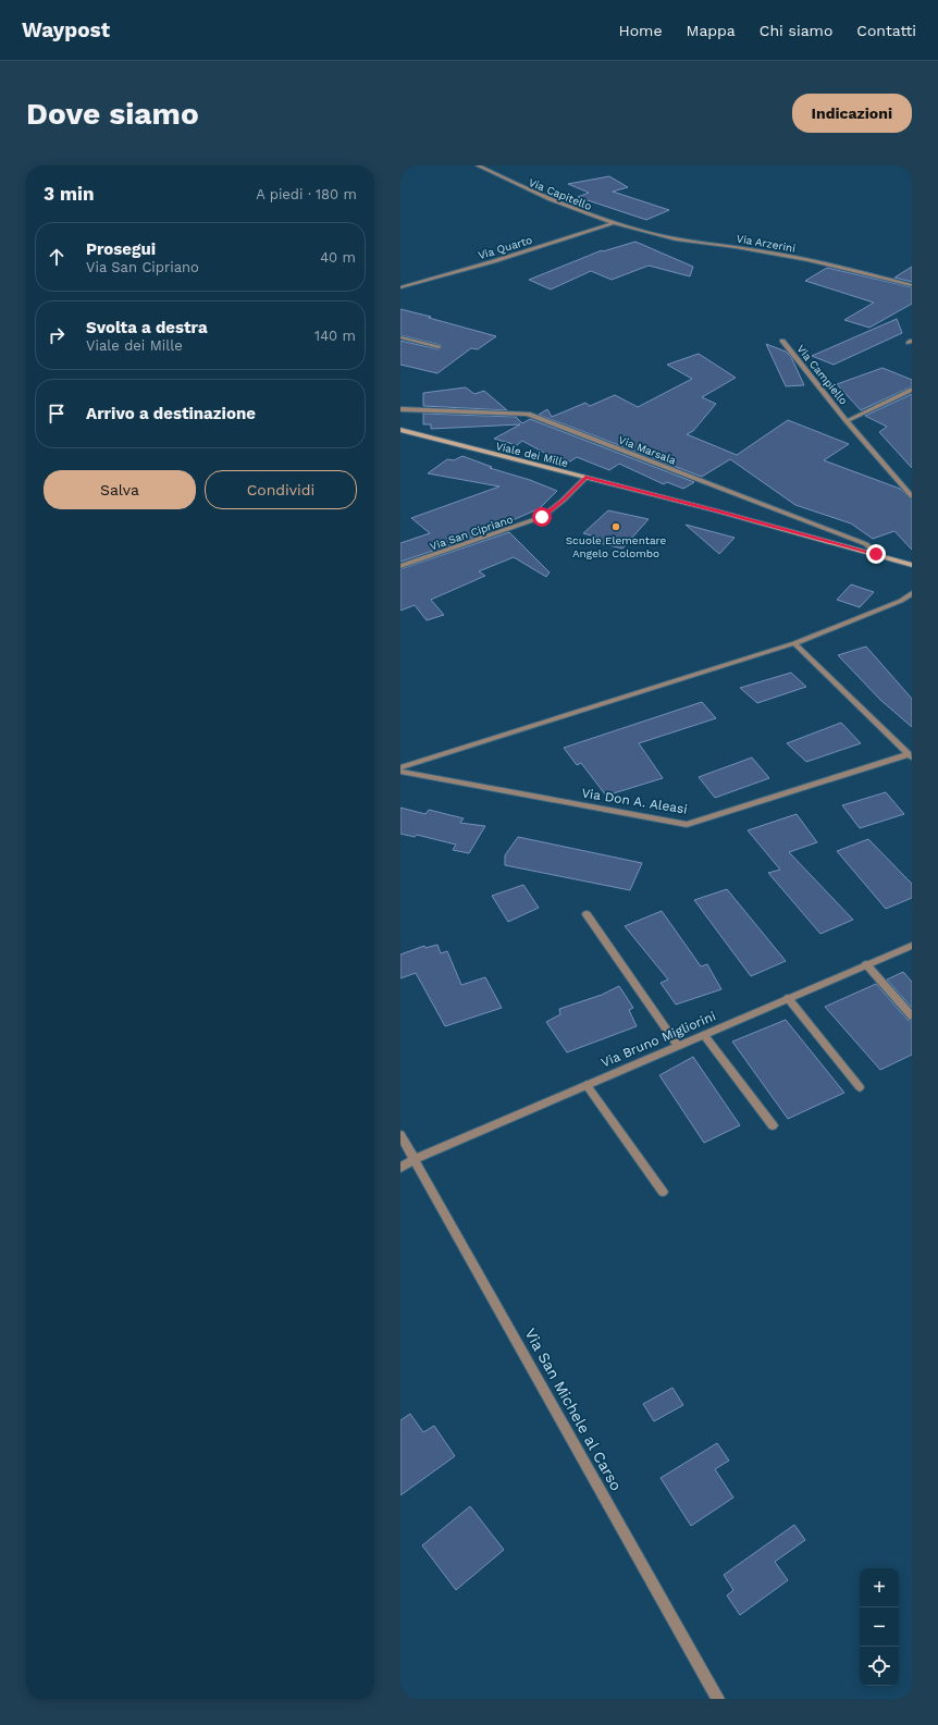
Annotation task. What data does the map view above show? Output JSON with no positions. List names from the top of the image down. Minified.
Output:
{"streets":{"main road":["Viale dei Mille"],"street":["Via Capitello","Via Arzerini","Via Quarto","Via Campiello","Via Marsala","Via San Cipriano","Via Don A. Aleasi","Via Bruno Migliorini","Via San Michele al Carso"]},"crossings":[["Via Capitello","Via Arzerini"],["Via Capitello","Via Quarto"],["Via Arzerini","Via Quarto"],["Via Marsala","Viale dei Mille"],["Viale dei Mille","Via San Cipriano"],["Via Bruno Migliorini","Via San Michele al Carso"]],"places":["Scuole Elementare Angelo Colombo"],"page":{"header":"Waypost","nav":["Home","Mappa","Chi siamo","Contatti"],"buttons":["Indicazioni",["Salva","Condividi"]],"title":"Dove siamo","heading":["3 min","A piedi · 180 m"],"list":[["Prosegui","Via San Cipriano","40 m"],["Svolta a destra","Viale dei Mille","140 m"],"Arrivo a destinazione"],"map_buttons":["+","−"]}}
